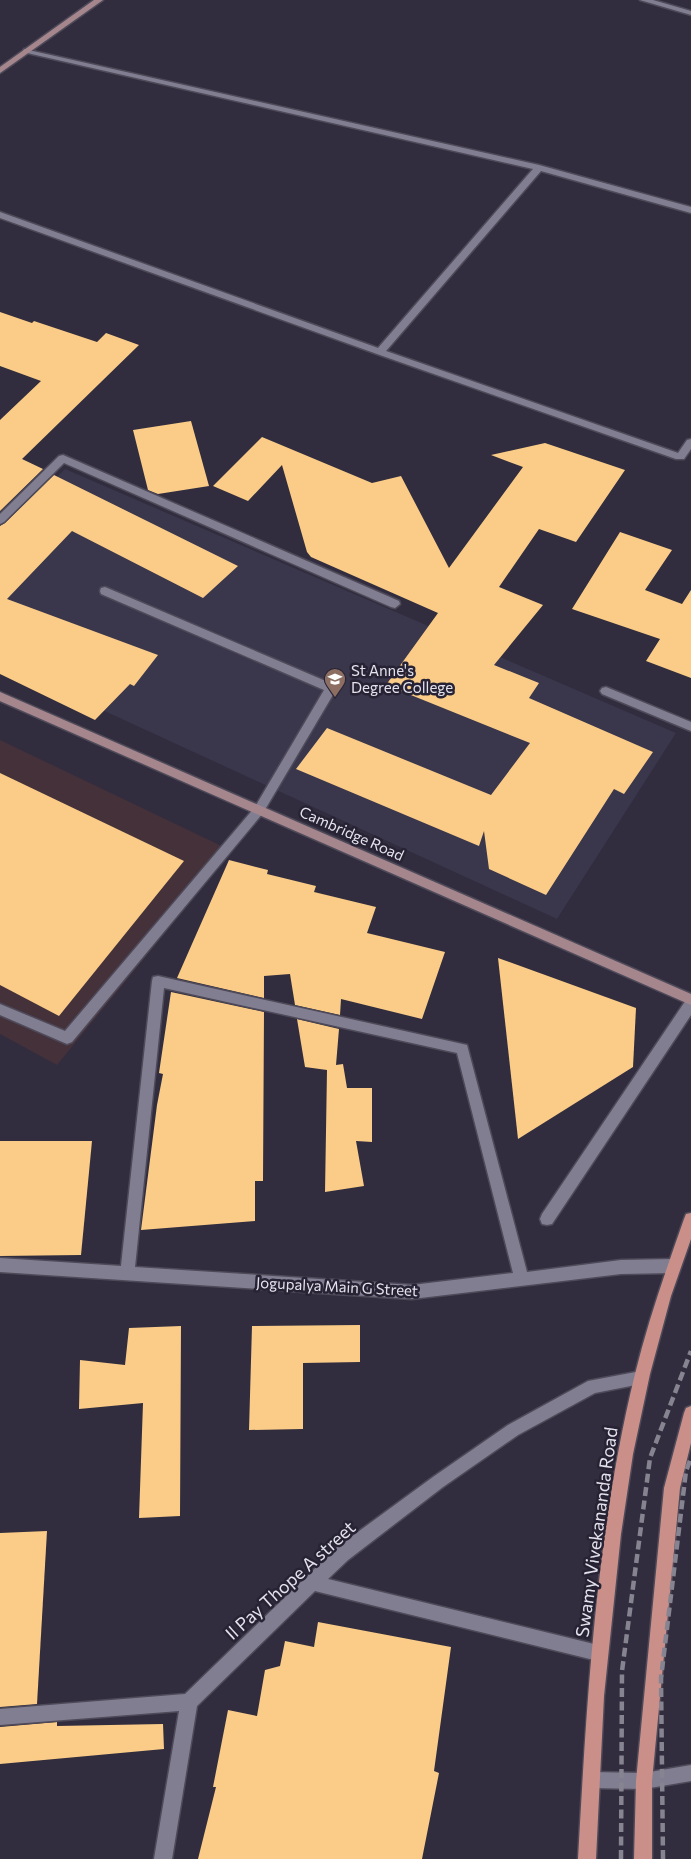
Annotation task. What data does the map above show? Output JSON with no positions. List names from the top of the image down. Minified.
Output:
{"streets":{"main road":["Swamy Vivekananda Road"],"street":["Cambridge Road","Jogupalya Main G Street","Il Pay Thope A street"]},"crossings":[["Jogupalya Main G Street","Swamy Vivekananda Road"],["Swamy Vivekananda Road","Il Pay Thope A street"]],"places":{"school or university":["St Anne's Degree College"]}}
